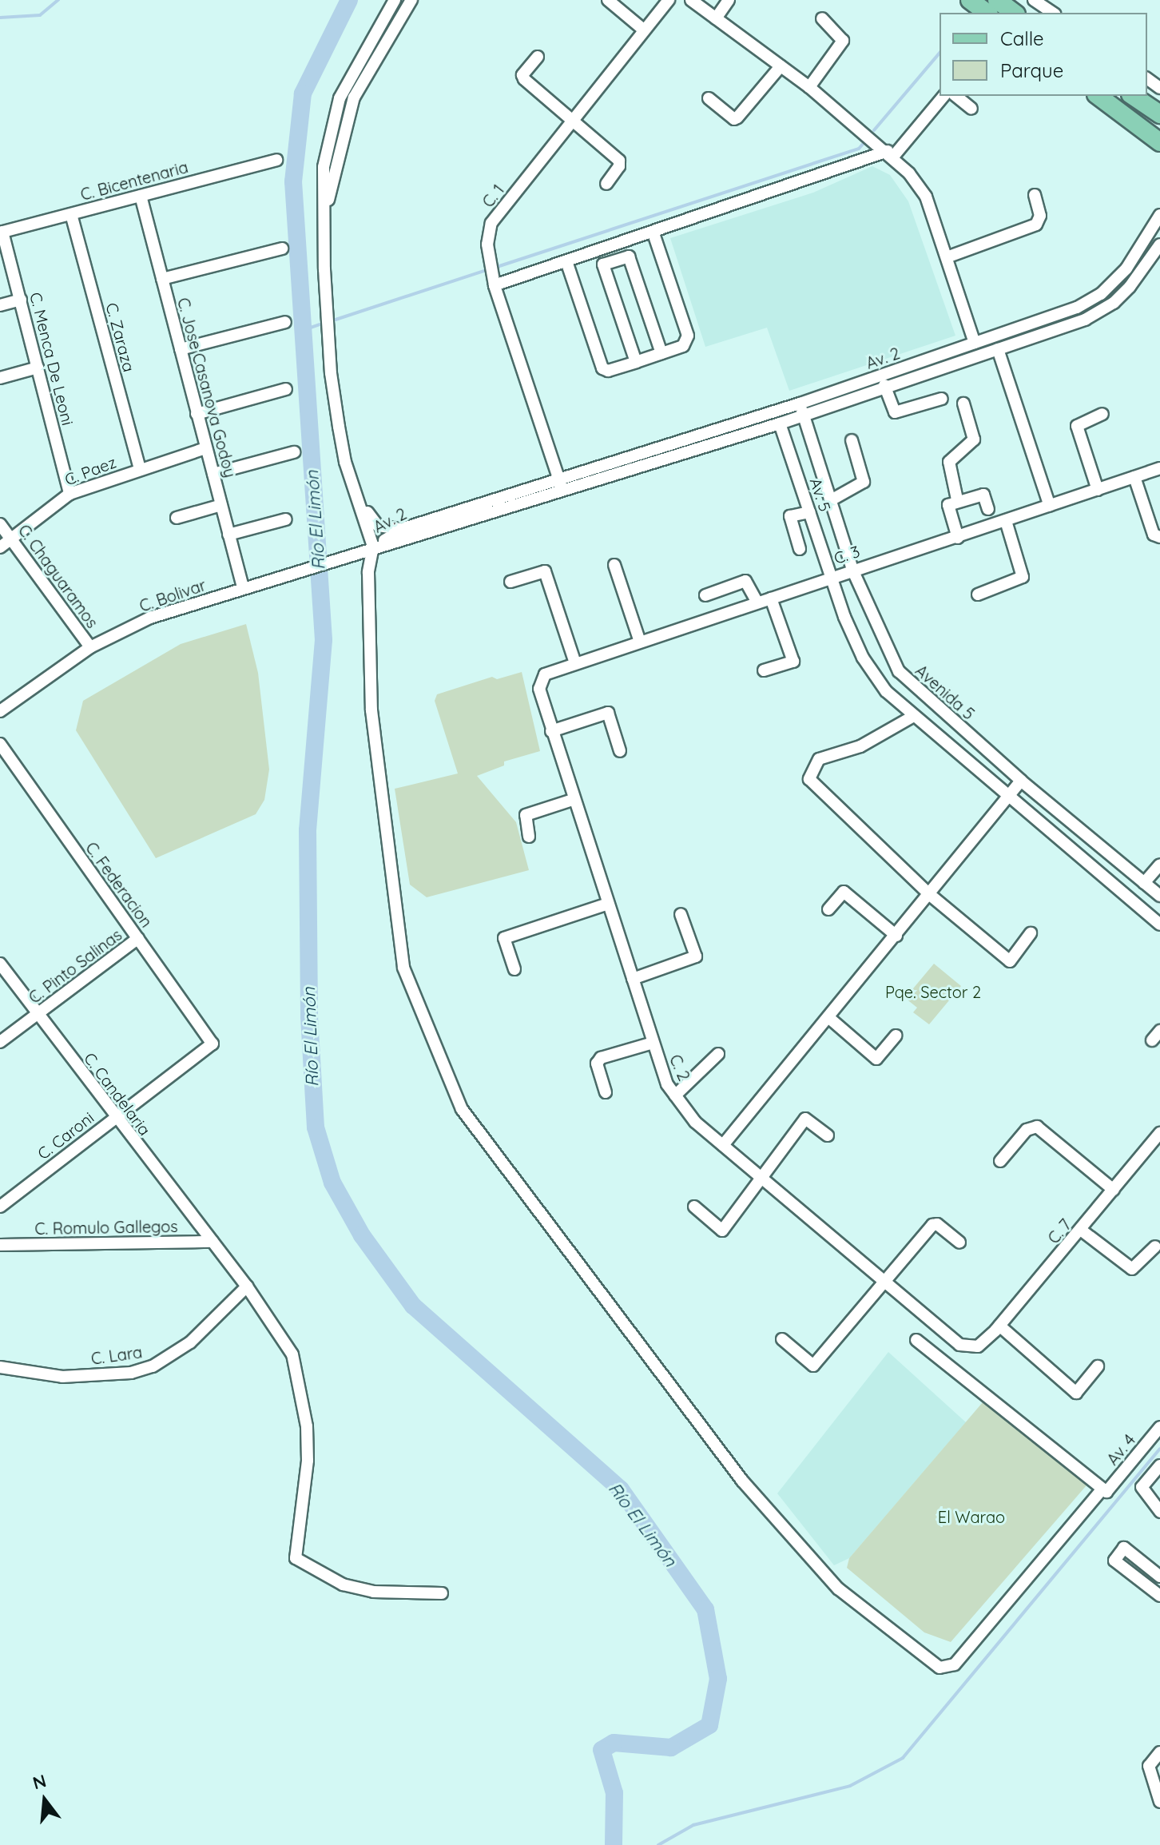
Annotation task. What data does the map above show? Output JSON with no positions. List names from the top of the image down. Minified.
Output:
{"streets":{"street":["C. Bicentenaria","C. 1","C. Zaraza","Av. 2","C. Menca De Leoni","C. Jose Casanova Godoy","C. Paez","Av. 5","C. 3","C. Chaguaramos","C. Bolivar","Avenida 5","C. Federacion","C. Pinto Salinas","C. 2","C. Candelaria","C. Caroni","C. Romulo Gallegos","C. 7","C. Lara","Av. 4"]},"crossings":[["C. Bicentenaria","C. Zaraza"],["C. Bicentenaria","C. Menca De Leoni"],["C. Bicentenaria","C. Jose Casanova Godoy"],["C. 1","Av. 2"],["C. Zaraza","C. Paez"],["Av. 2","Av. 5"],["Av. 2","C. Bolivar"],["Av. 2","Avenida 5"],["Av. 2","Av. 4"],["C. Menca De Leoni","C. Paez"],["C. Jose Casanova Godoy","C. Paez"],["C. Jose Casanova Godoy","C. Bolivar"],["C. Paez","C. Chaguaramos"],["Av. 5","C. 3"],["C. 3","Avenida 5"],["C. 3","C. 2"],["C. Chaguaramos","C. Bolivar"],["C. Bolivar","Av. 4"],["C. Federacion","C. Pinto Salinas"],["C. Federacion","C. Caroni"],["C. Pinto Salinas","C. Candelaria"],["C. 2","C. 7"],["C. Candelaria","C. Caroni"],["C. Candelaria","C. Romulo Gallegos"]],"water":["Río El Limón"],"parks":["Pqe. Sector 2","El Warao"],"legend":["Calle","Parque"],"north":"top"}
